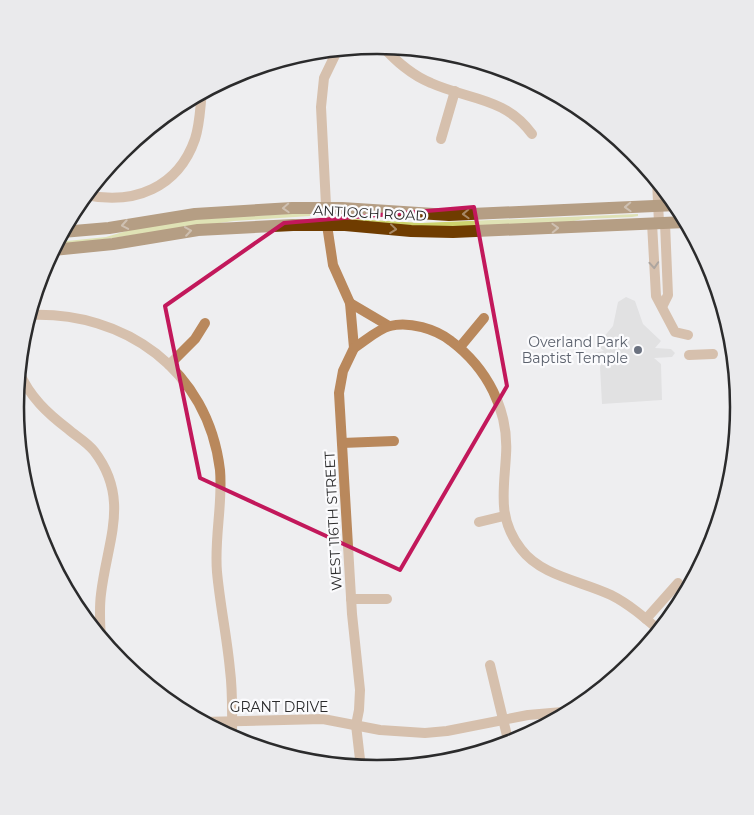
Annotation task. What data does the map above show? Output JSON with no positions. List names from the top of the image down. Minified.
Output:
{"streets":{"main road":["ANTIOCH ROAD"],"street":["WEST 116TH STREET","GRANT DRIVE"]},"crossings":[["ANTIOCH ROAD","WEST 116TH STREET"],["WEST 116TH STREET","GRANT DRIVE"]],"places":["Overland Park Baptist Temple"]}
